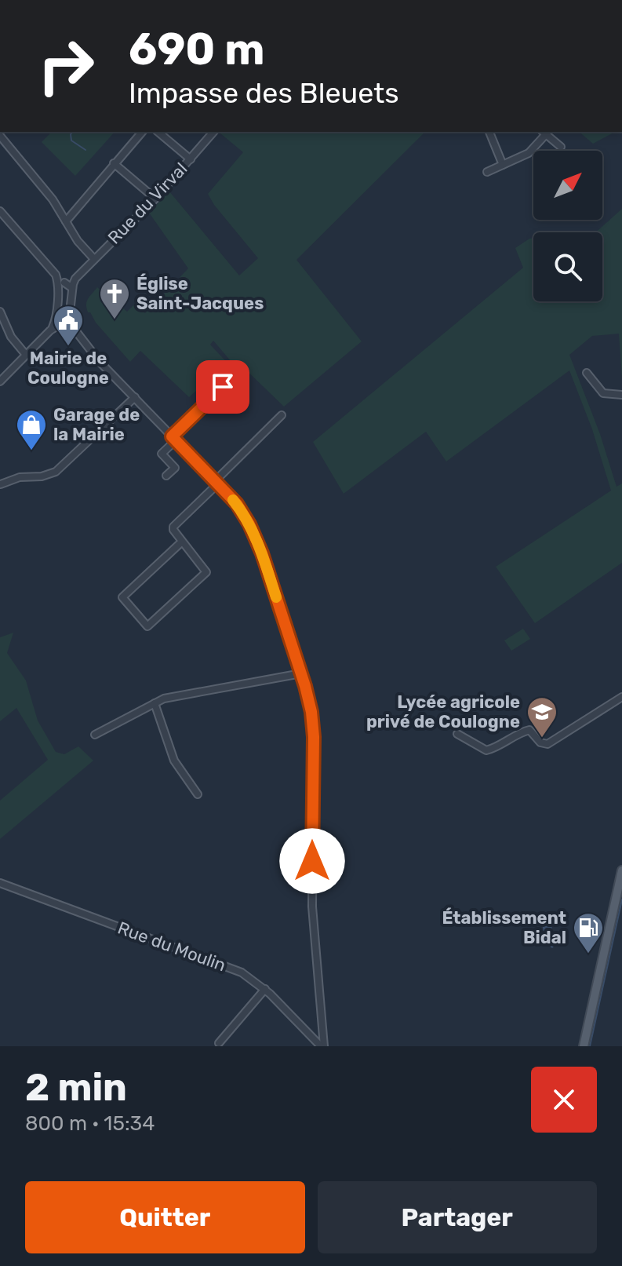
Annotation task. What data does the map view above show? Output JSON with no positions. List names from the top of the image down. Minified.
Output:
{"streets":{"street":["Rue du Virval","Rue du Moulin"]},"places":{"church":["Église Saint-Jacques"],"public building":["Mairie de Coulogne"],"shop":["Garage de la Mairie"],"school or university":["Lycée agricole privé de Coulogne"],"fuel station":["Établissement Bidal"]},"north":"top right","page":{"turn":["690 m","Impasse des Bleuets"],"heading":["2 min","800 m · 15:34"],"buttons":["Quitter","Partager"]}}
